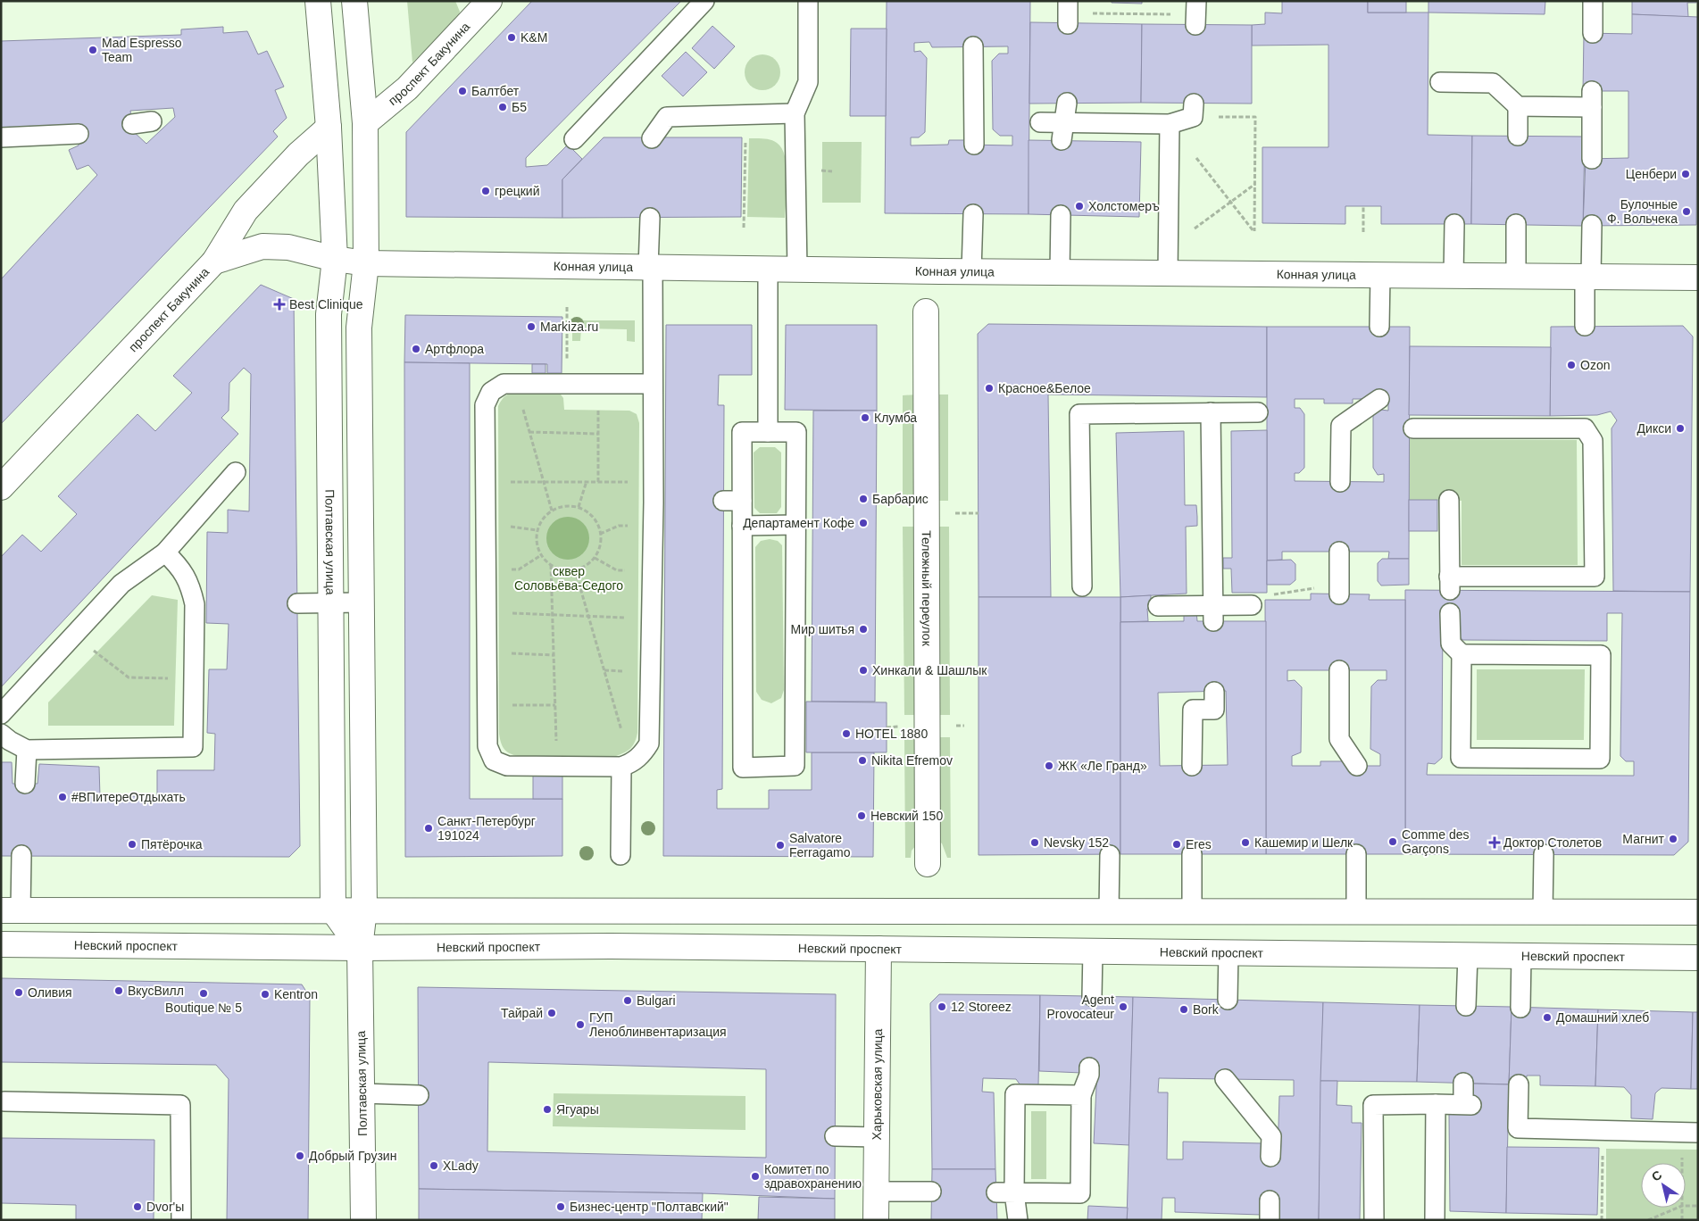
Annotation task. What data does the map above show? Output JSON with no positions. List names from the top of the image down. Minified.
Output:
{"streets":{"street":["проспект Бакунина","Конная улица","Полтавская улица","Тележный переулок","Невский проспект","Харьковская улица"]},"crossings":[["проспект Бакунина","Конная улица"],["проспект Бакунина","Полтавская улица"],["Конная улица","Полтавская улица"],["Полтавская улица","Невский проспект"],["Невский проспект","Харьковская улица"]],"parks":["сквер Соловьёва-Седого"],"places":{"other":["K&M","Mad Espresso Team","Балтбет","Б5","Ценбери","грецкий","Холстомеръ","Булочные Ф. Вольчека","Markiza.ru","Артфлора","Ozon","Красное&Белое","Клумба","Дикси","Барбарис","Департамент Кофе","Мир шитья","Хинкали & Шашлык","HOTEL 1880","Nikita Efremov","ЖК «Ле Гранд»","#ВПитереОтдыхать","Невский 150","Санкт-Петербург 191024","Магнит","Comme des Garçons","Nevsky 152","Кашемир и Шелк","Пятёрочка","Eres","Salvatore Ferragamo","ВкусВилл","Оливия","Boutique № 5","Kentron","Bulgari","12 Storeez","Agent Provocateur","Bork","Тайрай","Домашний хлеб","ГУП Леноблинвентаризация","Ягуары","Добрый Грузин","XLady","Комитет по здравохранению","Dvor'ы","Бизнес-центр \"Полтавский\""],"health":["Best Clinique","Доктор Столетов"]},"north":"top left"}
